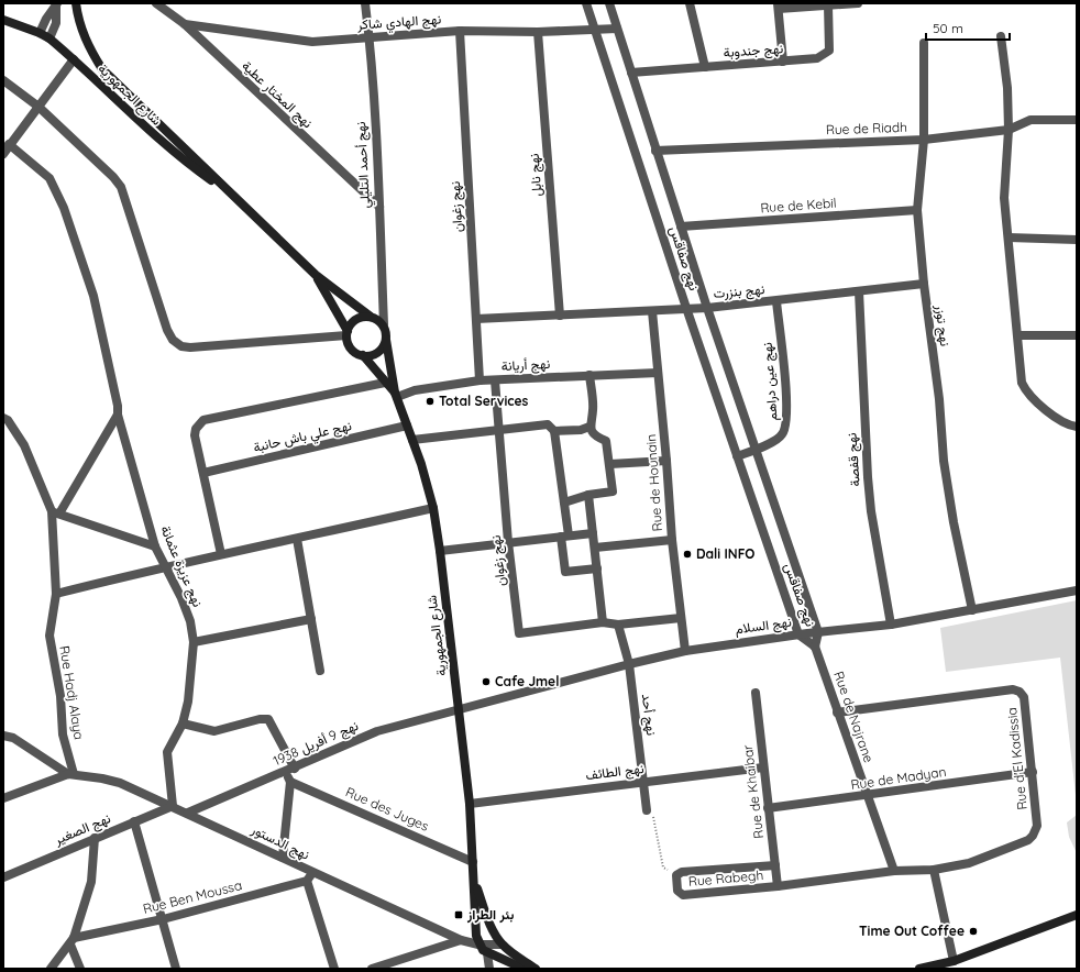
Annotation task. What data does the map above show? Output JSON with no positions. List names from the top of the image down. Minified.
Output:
{"streets":{"main road":["شارع الجمهورية"],"street":["نهج الهادي شاكر","نهج جندوبة","نهج المختار عطية","Rue de Riadh","نهج أحمد التليلي","نهج نابل","Rue de Kebil","نهج زغوان","نهج صفاقس","نهج بنزرت","نهج توزر","نهج أريانة","نهج عين دراهم","نهج علي باش حانبة","نهج قفصة","Rue de Hounain","نهج عزيزة عثمانة","نهج السلام","Rue Hadj Alaya","نهج أحد","Rue de Najrane","نهج 9 أفريل 1938","Rue d'El Kadissia","نهج الطائف","Rue de Madyan","Rue de Khaibar","Rue des Juges","نهج الصغير","نهج الدستور","Rue Rabegh","Rue Ben Moussa"]},"crossings":[["نهج الهادي شاكر","نهج المختار عطية"],["نهج الهادي شاكر","نهج أحمد التليلي"],["نهج الهادي شاكر","نهج نابل"],["نهج الهادي شاكر","نهج زغوان"],["نهج الهادي شاكر","نهج صفاقس"],["نهج جندوبة","نهج صفاقس"],["شارع الجمهورية","نهج أريانة"],["شارع الجمهورية","نهج علي باش حانبة"],["شارع الجمهورية","نهج السلام"],["شارع الجمهورية","نهج 9 أفريل 1938"],["شارع الجمهورية","نهج الطائف"],["شارع الجمهورية","Rue des Juges"],["نهج المختار عطية","نهج أحمد التليلي"],["Rue de Riadh","نهج صفاقس"],["Rue de Riadh","نهج توزر"],["نهج نابل","نهج بنزرت"],["Rue de Kebil","نهج صفاقس"],["Rue de Kebil","نهج توزر"],["نهج زغوان","نهج بنزرت"],["نهج زغوان","نهج أريانة"],["نهج صفاقس","نهج بنزرت"],["نهج صفاقس","نهج عين دراهم"],["نهج صفاقس","نهج السلام"],["نهج صفاقس","Rue de Najrane"],["نهج بنزرت","نهج توزر"],["نهج بنزرت","نهج عين دراهم"],["نهج بنزرت","نهج قفصة"],["نهج بنزرت","Rue de Hounain"],["نهج توزر","نهج السلام"],["نهج أريانة","Rue de Hounain"],["نهج قفصة","نهج السلام"],["Rue de Hounain","نهج السلام"],["نهج عزيزة عثمانة","نهج الصغير"],["نهج عزيزة عثمانة","نهج الدستور"],["نهج السلام","نهج أحد"],["نهج السلام","نهج 9 أفريل 1938"],["Rue Hadj Alaya","نهج الدستور"],["نهج أحد","نهج الطائف"],["Rue de Najrane","Rue d'El Kadissia"],["Rue de Najrane","Rue de Madyan"],["Rue de Najrane","Rue Rabegh"],["نهج 9 أفريل 1938","نهج الدستور"],["Rue d'El Kadissia","Rue de Madyan"],["Rue d'El Kadissia","Rue Rabegh"],["نهج الطائف","Rue de Khaibar"],["Rue de Madyan","Rue de Khaibar"],["Rue de Khaibar","Rue Rabegh"],["نهج الصغير","نهج الدستور"],["نهج الدستور","Rue Ben Moussa"]],"places":{"other":["Total Services","Dali INFO","Cafe Jmel","Time Out Coffee"],"transit":["بئر الطراز"]},"scale_bar":"50 m"}
